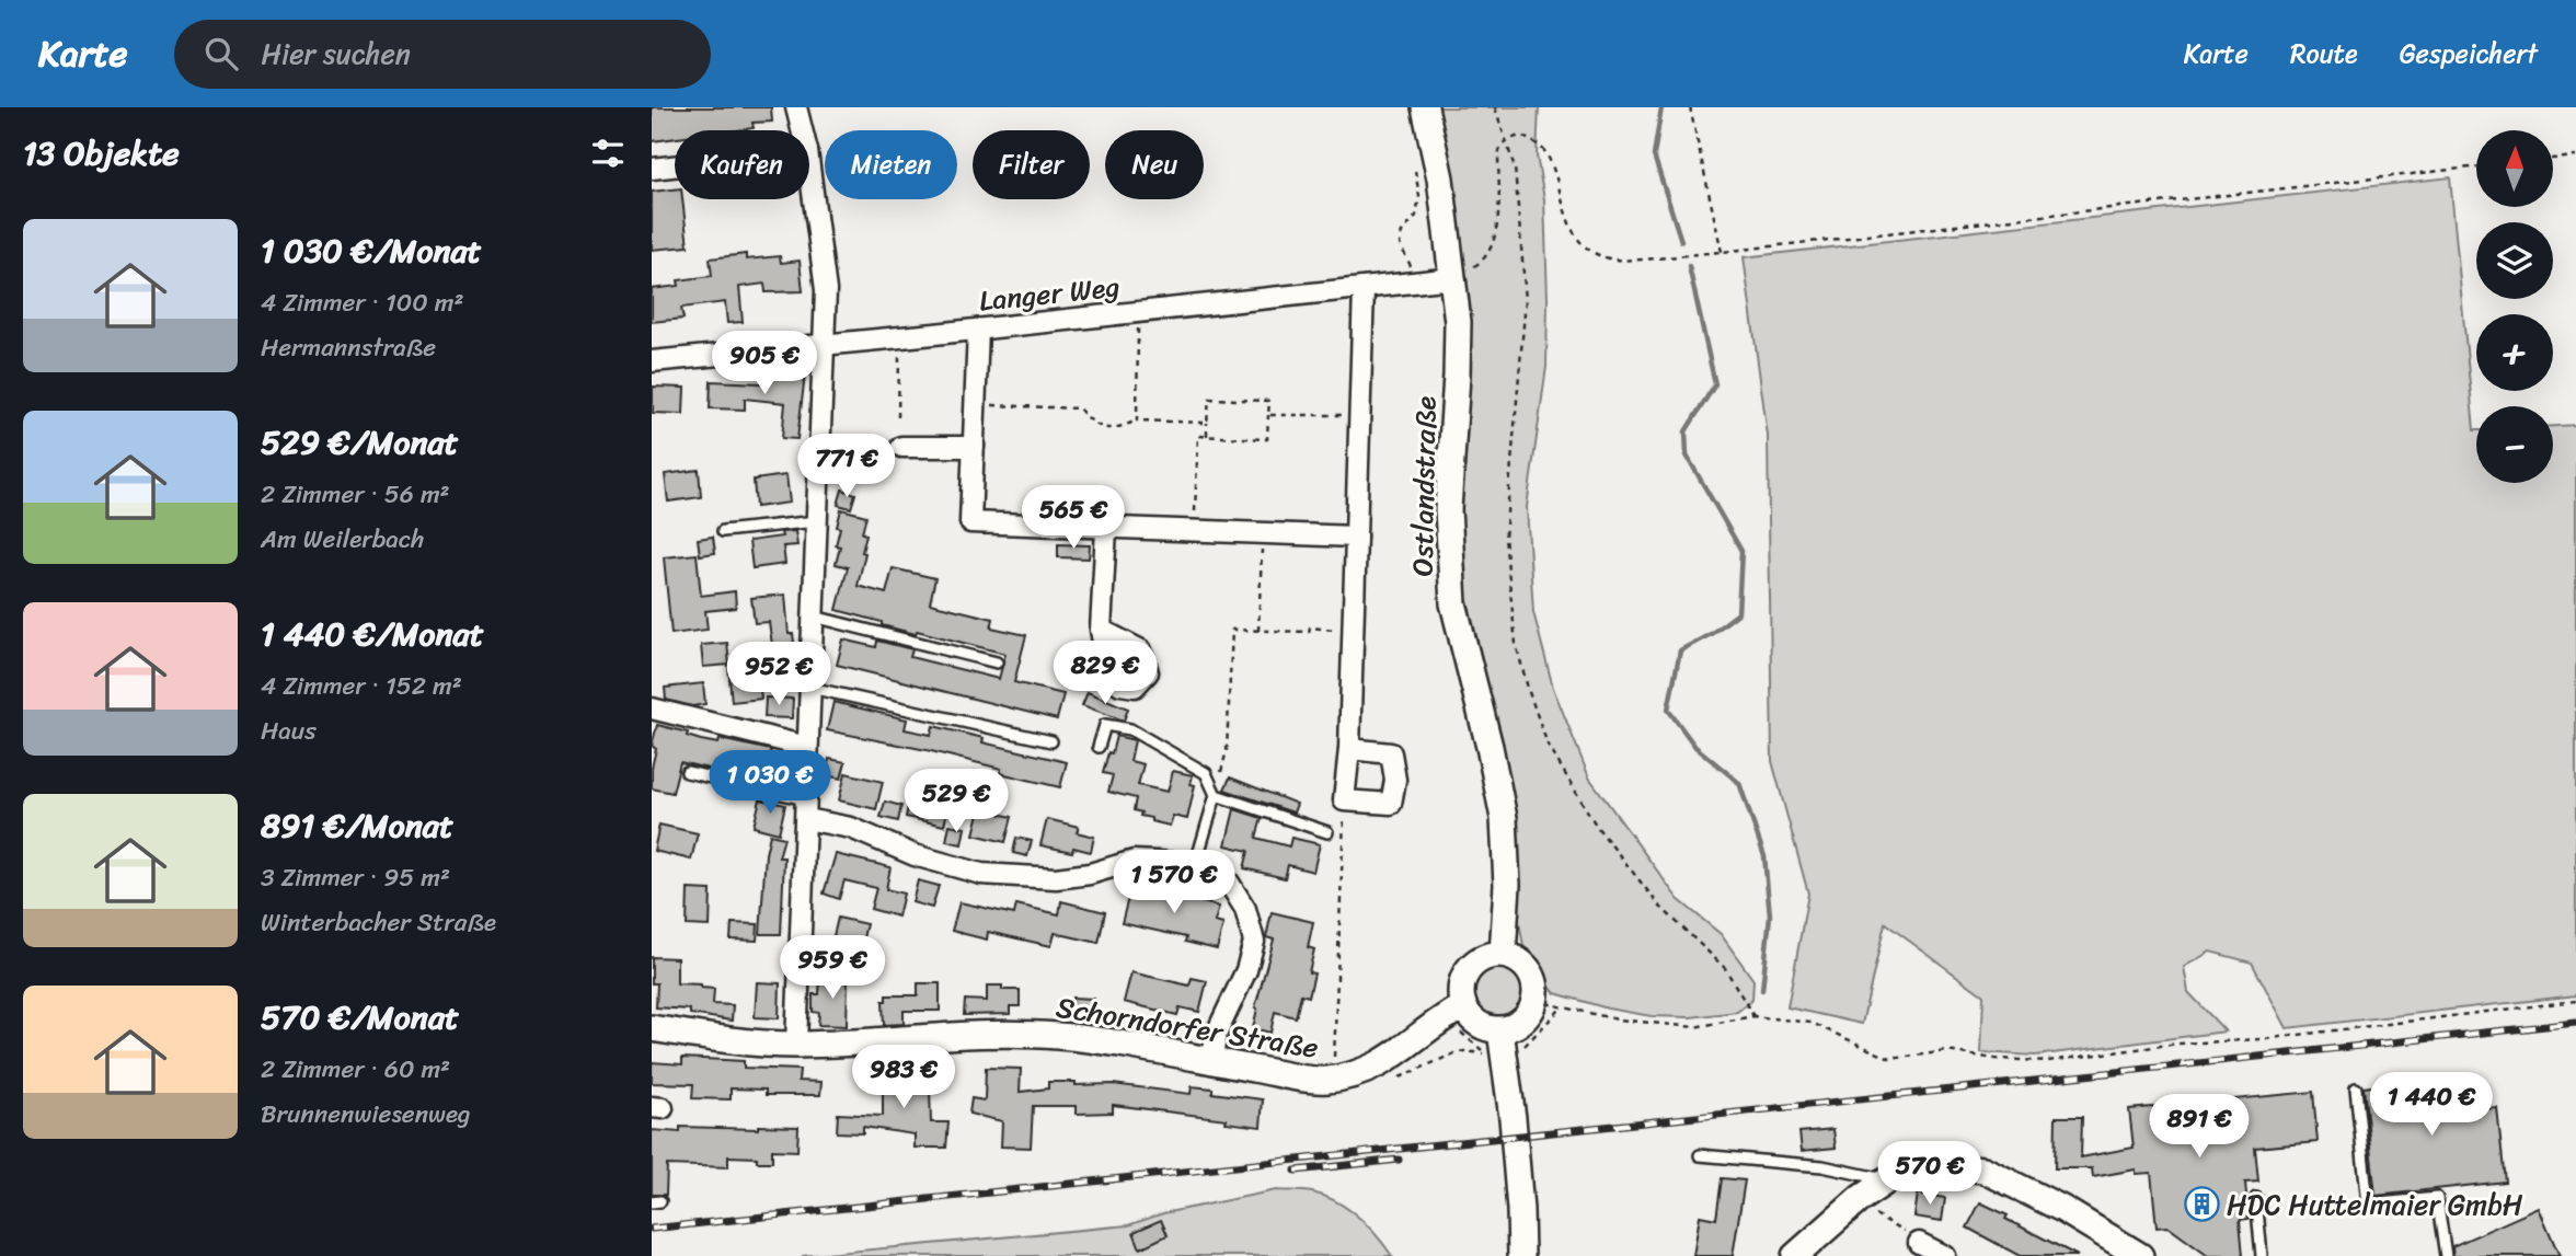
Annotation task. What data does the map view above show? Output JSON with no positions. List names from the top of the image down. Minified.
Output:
{"streets":{"street":["Langer Weg","Ostlandstraße","Schorndorfer Straße"]},"crossings":[["Langer Weg","Ostlandstraße"],["Ostlandstraße","Schorndorfer Straße"]],"places":{"building":["HDC Huttelmaier GmbH"]},"north":"top","page":{"header":"Karte","search":"Hier suchen","nav":["Karte","Route","Gespeichert"],"heading":"13 Objekte","map_buttons":["+","−"],"chip":["Kaufen","Mieten","Filter","Neu"],"list":[{"name":"1 030 €/Monat","note":"4 Zimmer · 100 m² · Hermannstraße"},{"name":"529 €/Monat","note":"2 Zimmer · 56 m² · Am Weilerbach"},{"name":"1 440 €/Monat","note":"4 Zimmer · 152 m² · Haus"},{"name":"891 €/Monat","note":"3 Zimmer · 95 m² · Winterbacher Straße"},{"name":"570 €/Monat","note":"2 Zimmer · 60 m² · Brunnenwiesenweg"}],"price":["905 €","771 €","565 €","829 €","952 €","1 030 €","529 €","1 570 €","959 €","983 €","1 440 €","891 €","570 €"]}}
